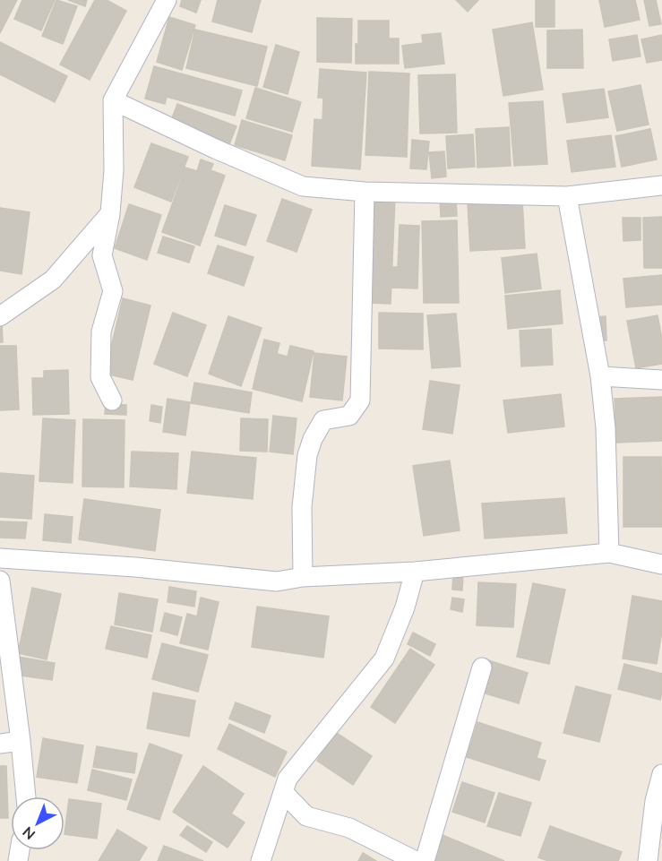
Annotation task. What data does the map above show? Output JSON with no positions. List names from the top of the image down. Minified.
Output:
{"north":"bottom left"}
